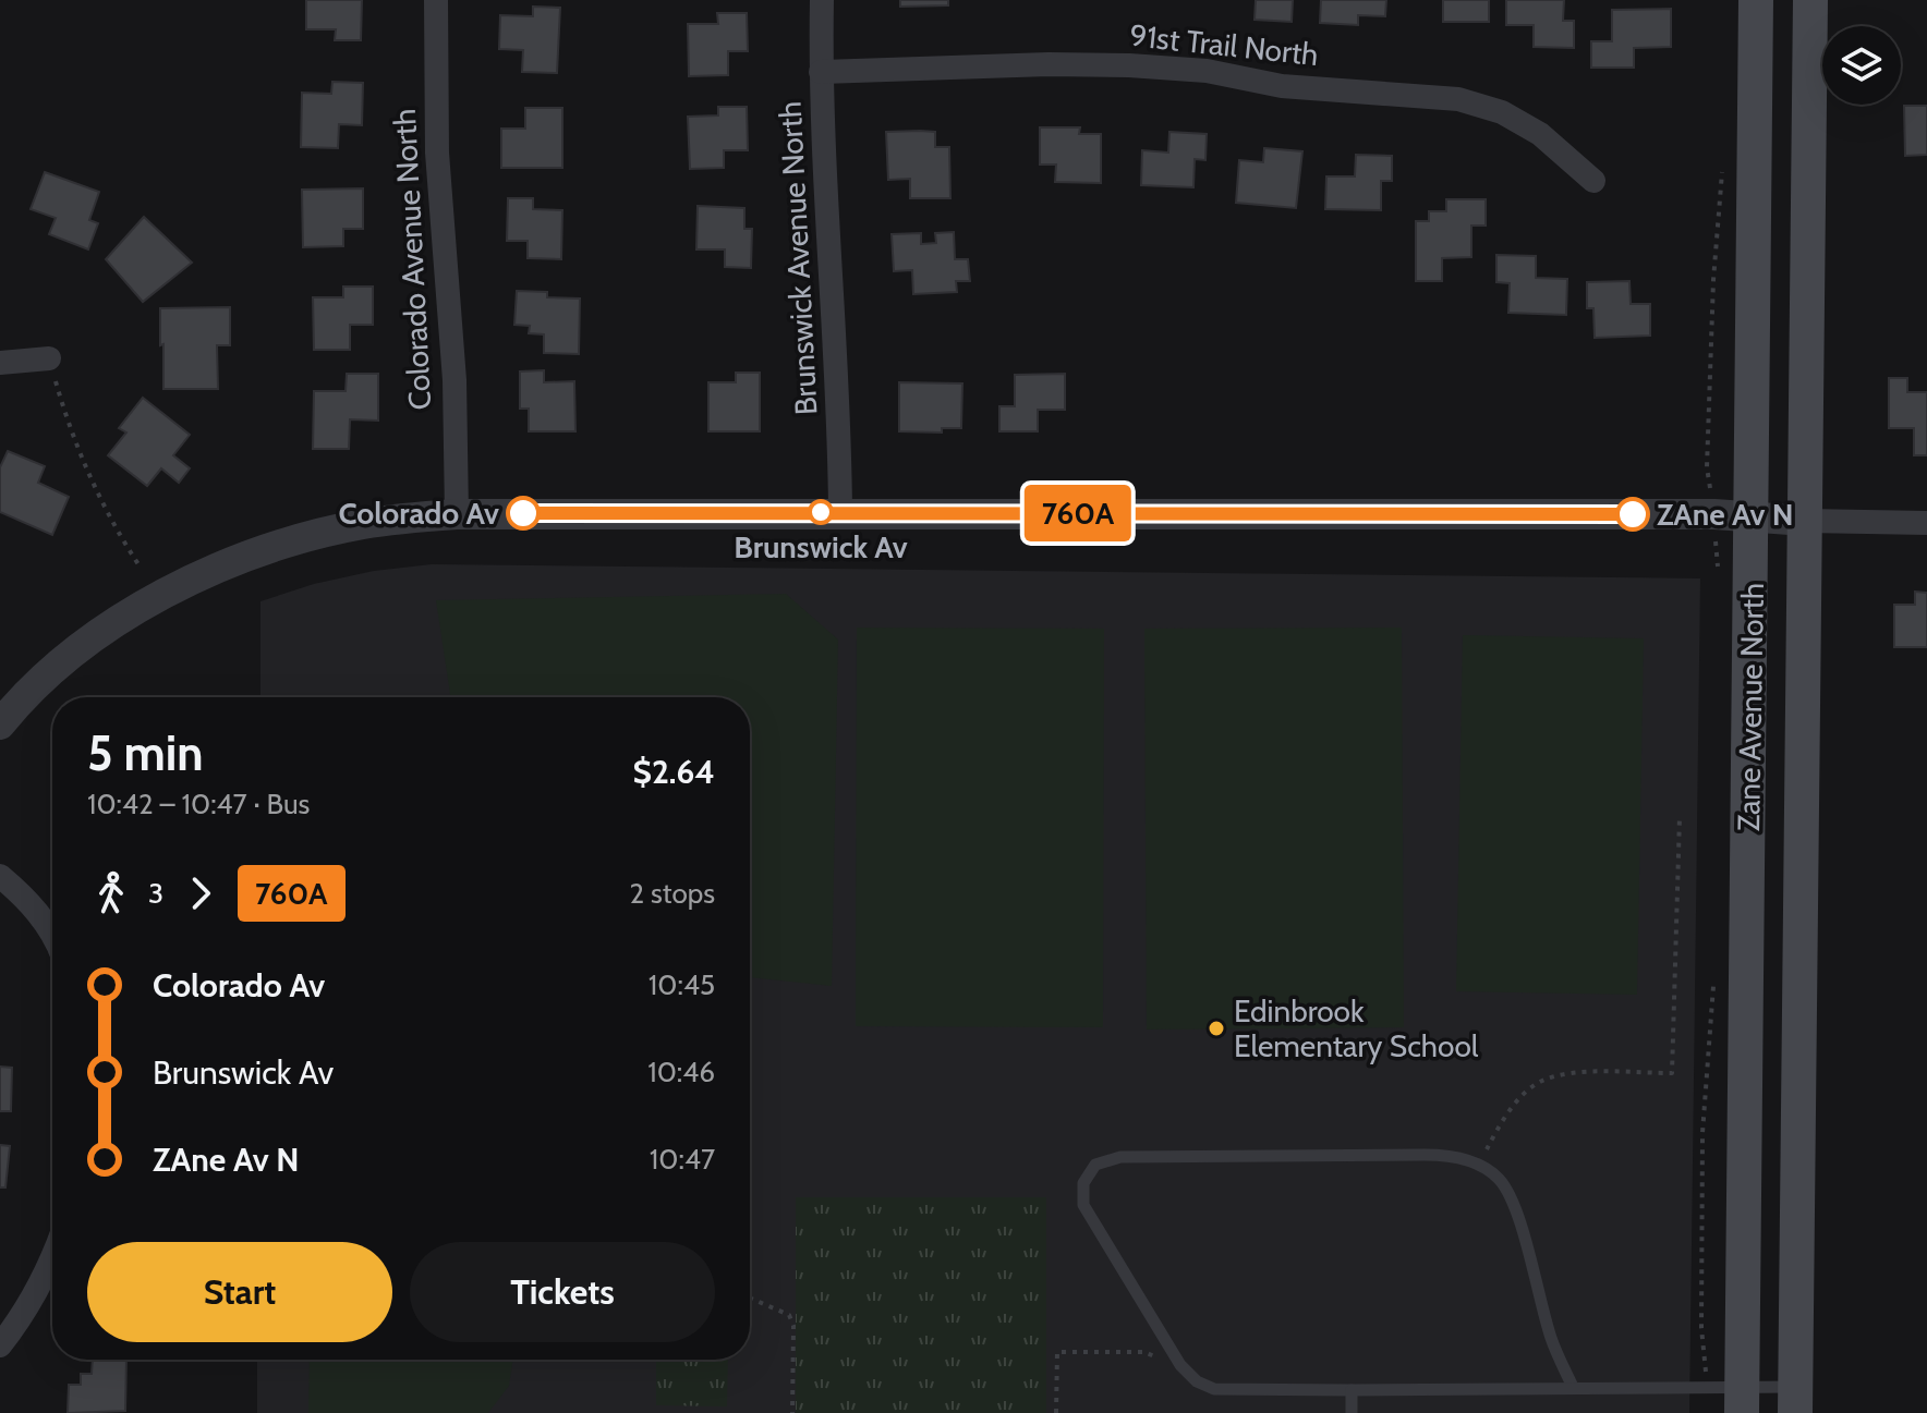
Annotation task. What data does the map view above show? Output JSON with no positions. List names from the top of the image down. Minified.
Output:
{"streets":{"main road":["Zane Avenue North"],"street":["91st Trail North","Brunswick Avenue North","Colorado Avenue North"]},"crossings":[["91st Trail North","Brunswick Avenue North"]],"places":["Brunswick Av","Colorado Av","ZAne Av N","Edinbrook Elementary School"],"lines":["bus line 760A"],"page":{"on_map":"760A","heading":["5 min","10:42 – 10:47 · Bus","$2.64"],"legs":["3","760A","2 stops"],"list":[{"name":"Colorado Av","value":"10:45"},{"name":"Brunswick Av","value":"10:46"},{"name":"ZAne Av N","value":"10:47"}],"buttons":["Start","Tickets"]}}
